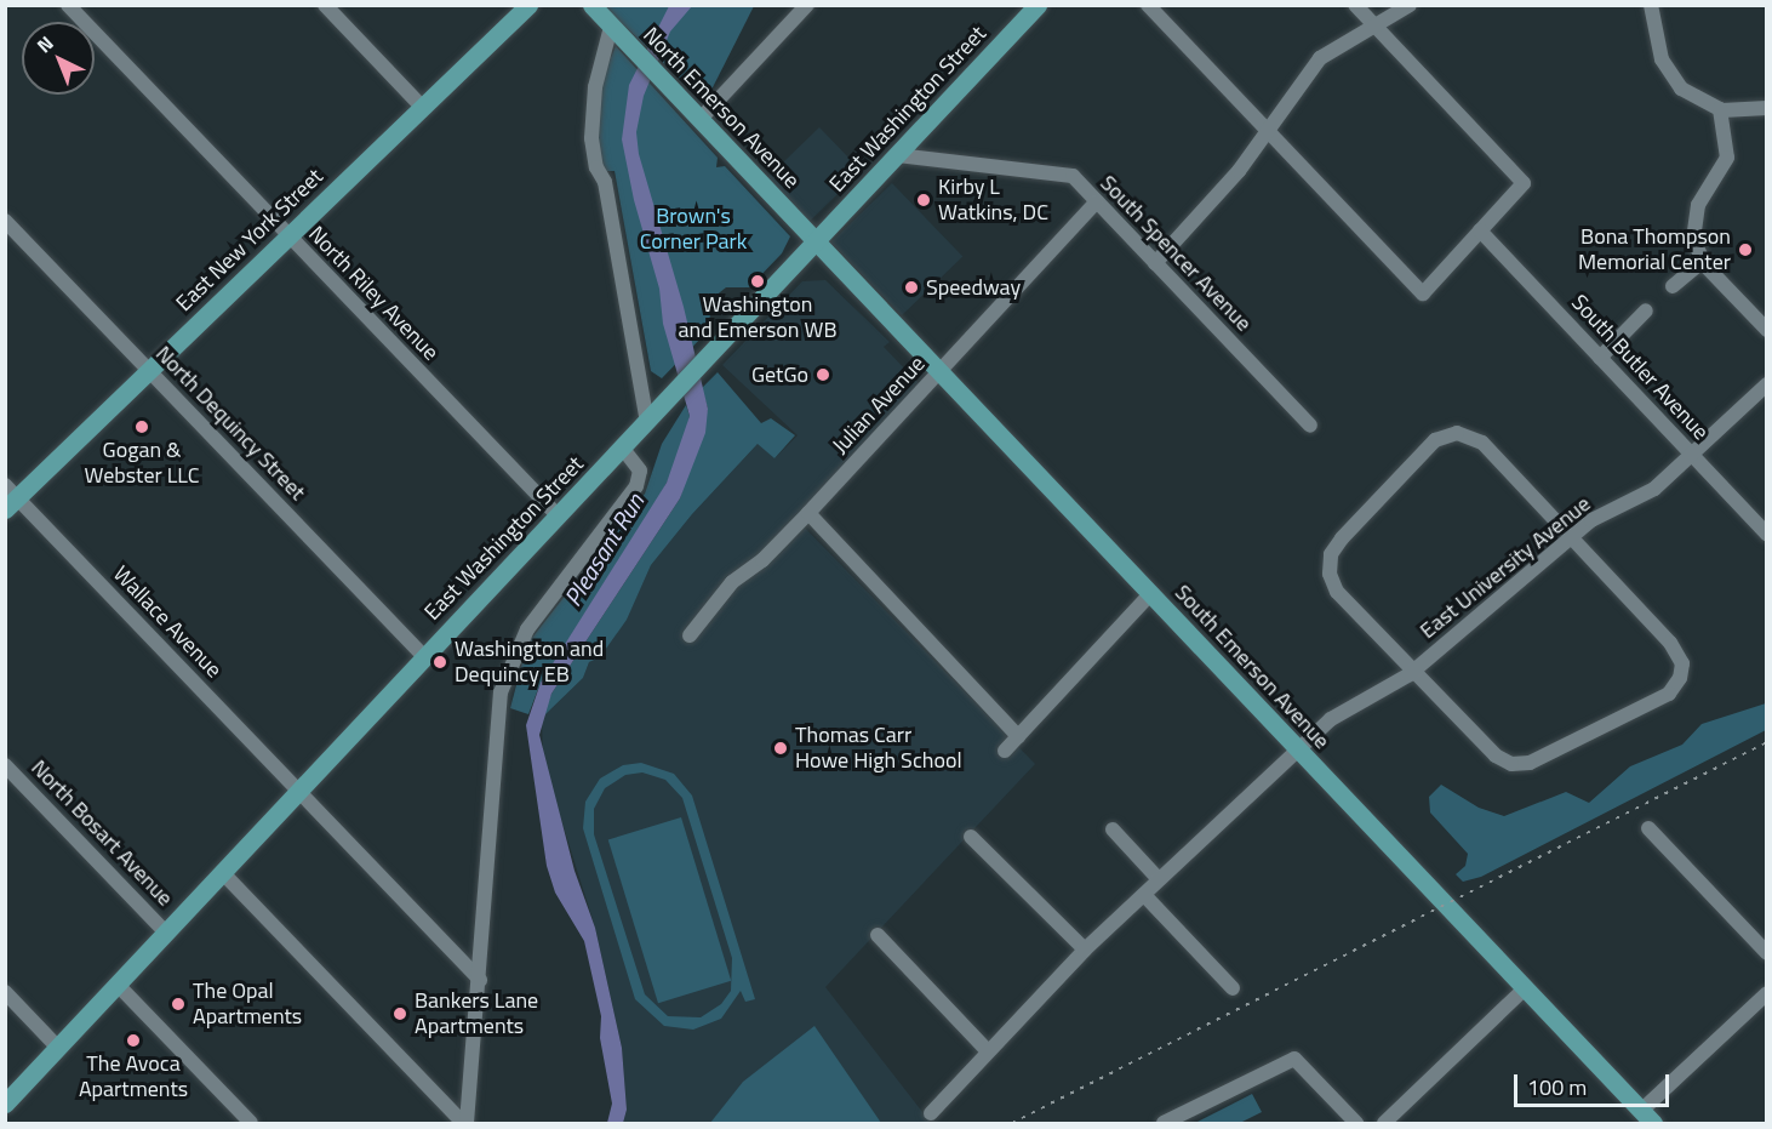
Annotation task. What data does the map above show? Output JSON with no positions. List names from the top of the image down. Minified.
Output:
{"streets":{"main road":["North Emerson Avenue","East Washington Street","East New York Street","South Emerson Avenue"],"street":["South Spencer Avenue","North Riley Avenue","South Butler Avenue","Julian Avenue","North Dequincy Street","East University Avenue","Wallace Avenue","North Bosart Avenue"]},"crossings":[["North Emerson Avenue","East Washington Street"],["North Emerson Avenue","South Emerson Avenue"],["East Washington Street","South Spencer Avenue"],["East Washington Street","North Riley Avenue"],["East Washington Street","North Dequincy Street"],["East Washington Street","Wallace Avenue"],["East Washington Street","South Emerson Avenue"],["East Washington Street","North Bosart Avenue"],["East New York Street","North Riley Avenue"],["East New York Street","North Dequincy Street"],["East New York Street","Wallace Avenue"],["South Spencer Avenue","Julian Avenue"],["South Butler Avenue","East University Avenue"],["Julian Avenue","South Emerson Avenue"],["East University Avenue","South Emerson Avenue"]],"water":["Pleasant Run"],"parks":["Brown's Corner Park"],"places":["Kirby L Watkins, DC","Bona Thompson Memorial Center","Washington and Emerson WB","Speedway","GetGo","Gogan & Webster LLC","Washington and Dequincy EB","Thomas Carr Howe High School","The Opal Apartments","Bankers Lane Apartments","The Avoca Apartments"],"scale_bar":"100 m","north":"top left"}
